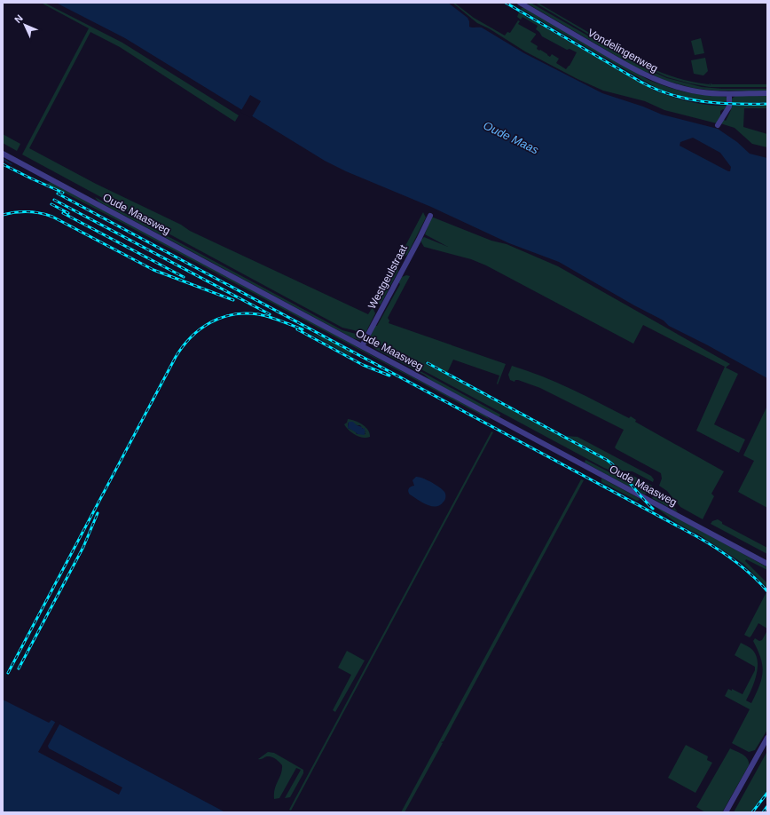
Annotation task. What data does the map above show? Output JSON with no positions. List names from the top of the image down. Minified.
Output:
{"streets":{"street":["Vondelingenweg","Oude Maasweg","Westgeulstraat"]},"crossings":[["Oude Maasweg","Westgeulstraat"]],"water":["Oude Maas"],"north":"top left"}
